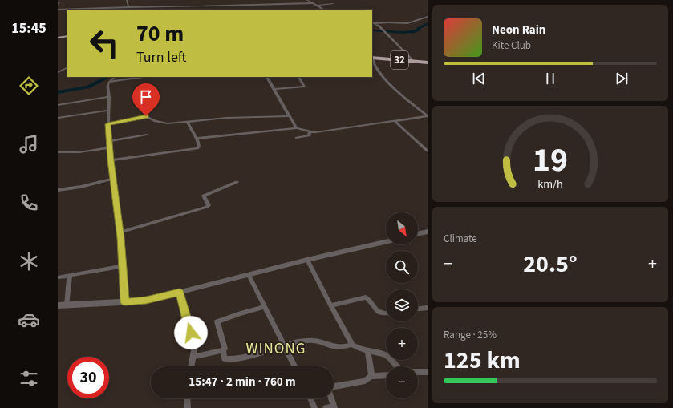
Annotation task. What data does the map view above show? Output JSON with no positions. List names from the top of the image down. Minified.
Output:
{"streets":{"highway":["32"]},"districts":["WINONG"],"north":"bottom right","page":{"tabs":"15:45","turn":["70 m","Turn left"],"song":["Neon Rain","Kite Club"],"tile":["Climate",["Range · 25%","125 km"]],"map_buttons":["+","−"],"heat":["−","20.5°","+"],"limit":"30","trip":"15:47 · 2 min · 760 m","gauge":["19","km/h"]}}
